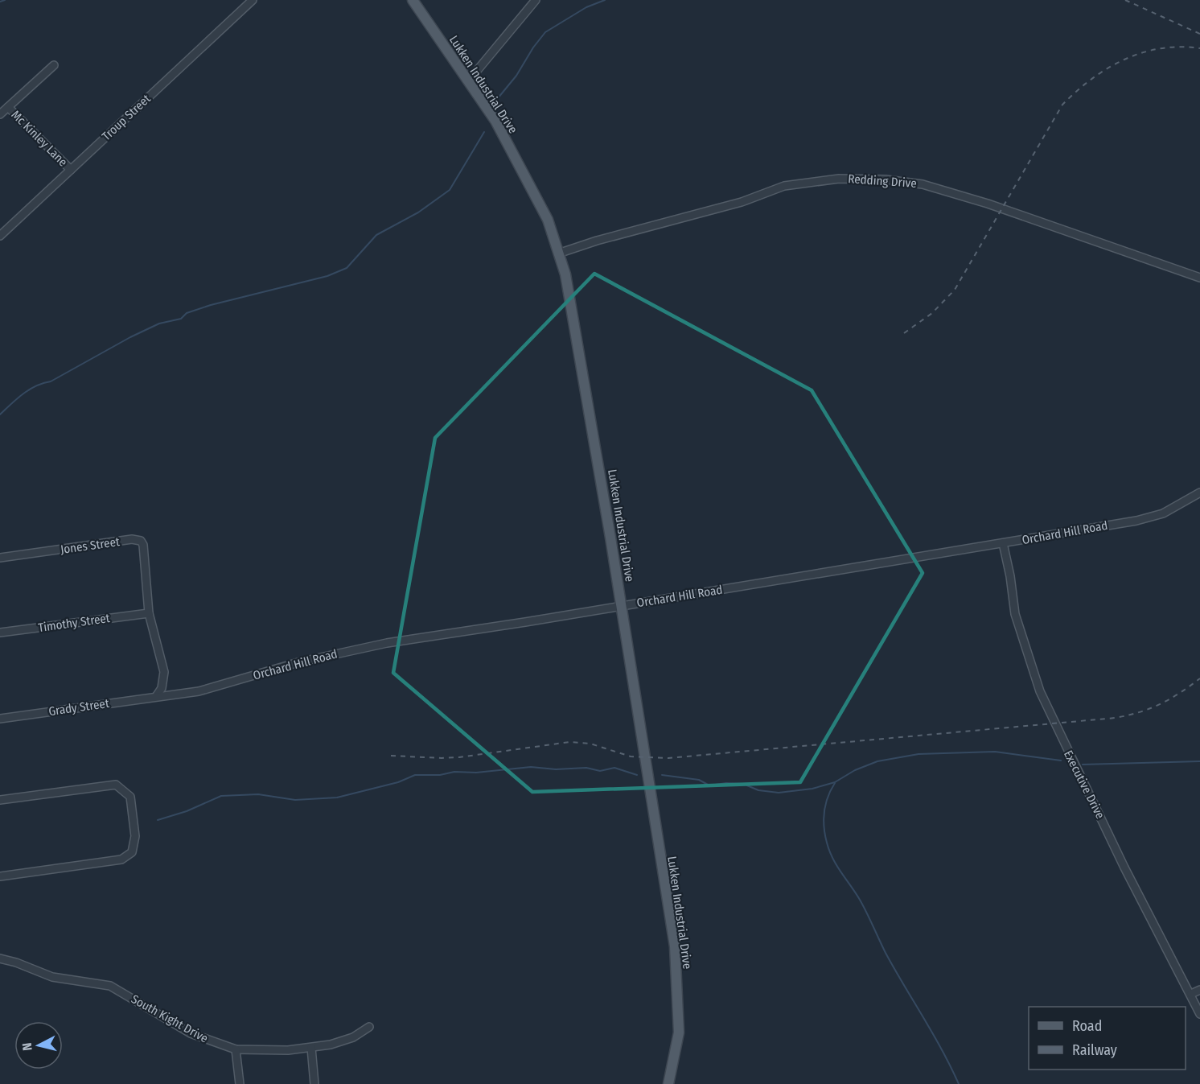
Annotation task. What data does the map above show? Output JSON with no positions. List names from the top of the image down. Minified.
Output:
{"streets":{"main road":["Lukken Industrial Drive"],"street":["Troup Street","Mc Kinley Lane","Redding Drive","Orchard Hill Road","Jones Street","Timothy Street","Grady Street","Executive Drive","South Kight Drive"]},"crossings":[["Lukken Industrial Drive","Redding Drive"],["Lukken Industrial Drive","Orchard Hill Road"],["Troup Street","Mc Kinley Lane"],["Orchard Hill Road","Grady Street"],["Orchard Hill Road","Executive Drive"],["Jones Street","Timothy Street"]],"legend":["Road","Railway"],"north":"left"}
